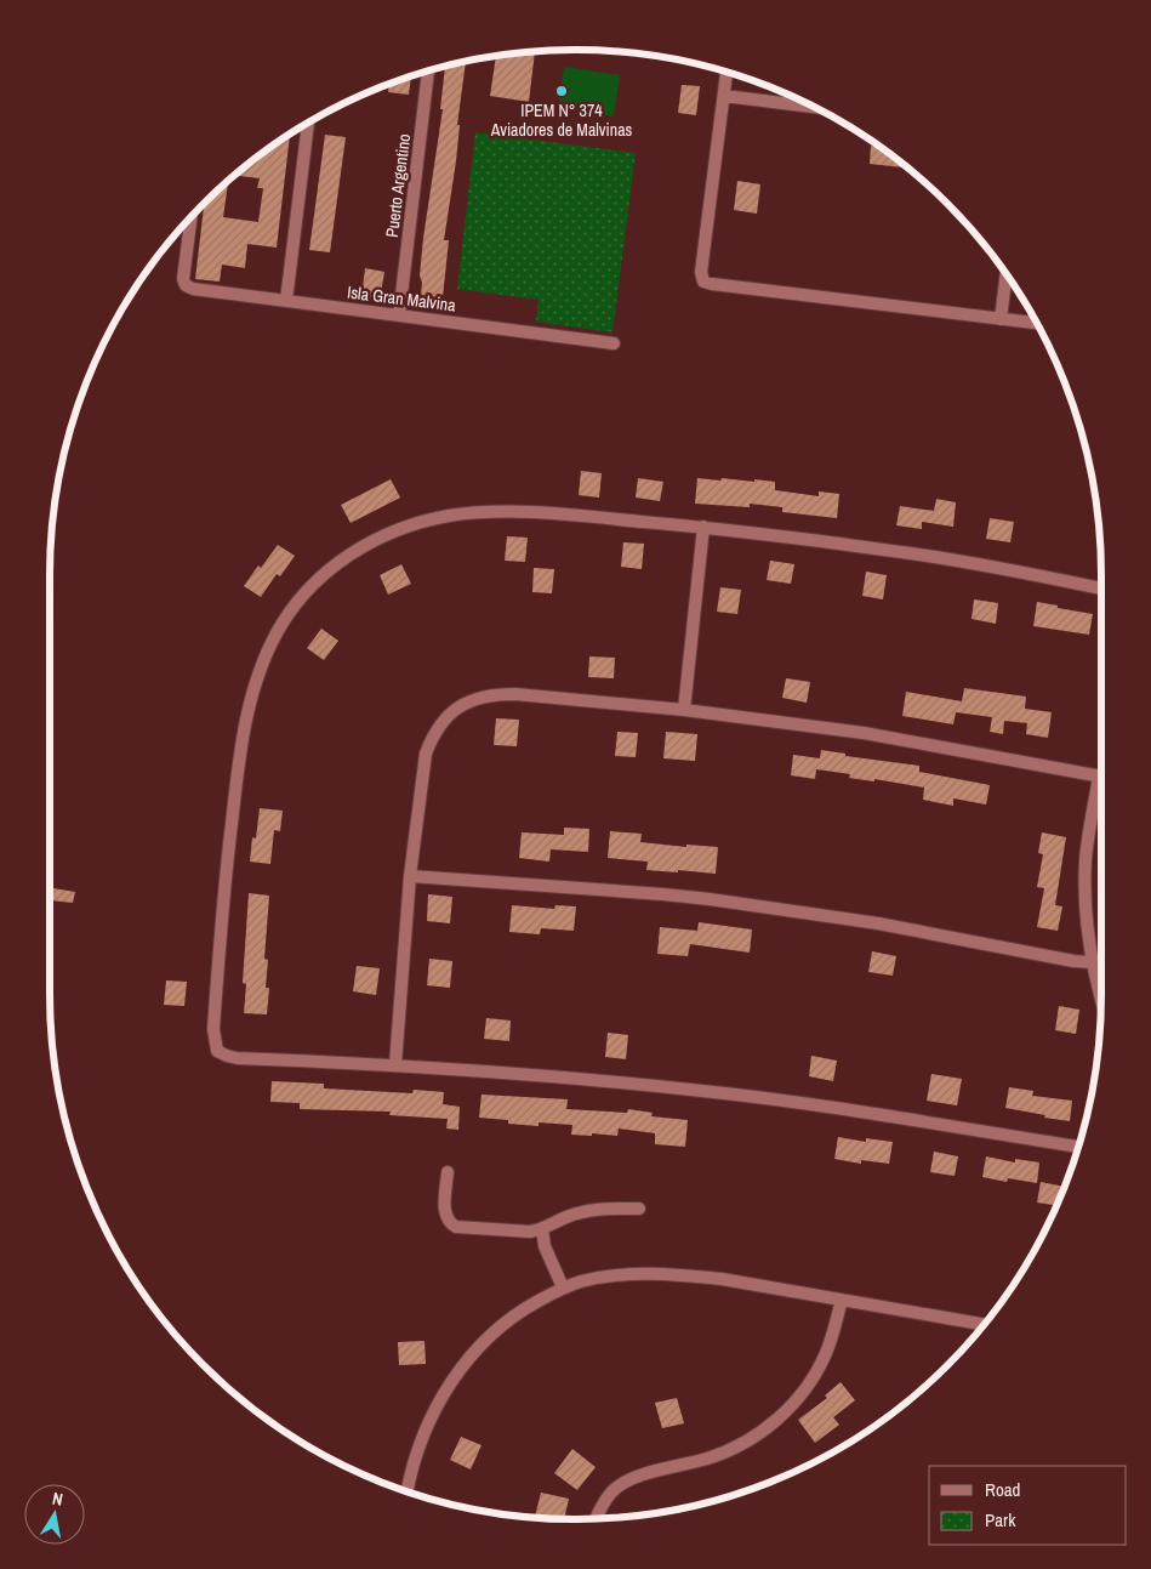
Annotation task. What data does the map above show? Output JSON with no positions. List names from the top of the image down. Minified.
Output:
{"streets":{"street":["Puerto Argentino","Isla Gran Malvina"]},"crossings":[["Puerto Argentino","Isla Gran Malvina"]],"places":["IPEM N° 374 Aviadores de Malvinas"],"legend":["Road","Park"],"north":"top"}
